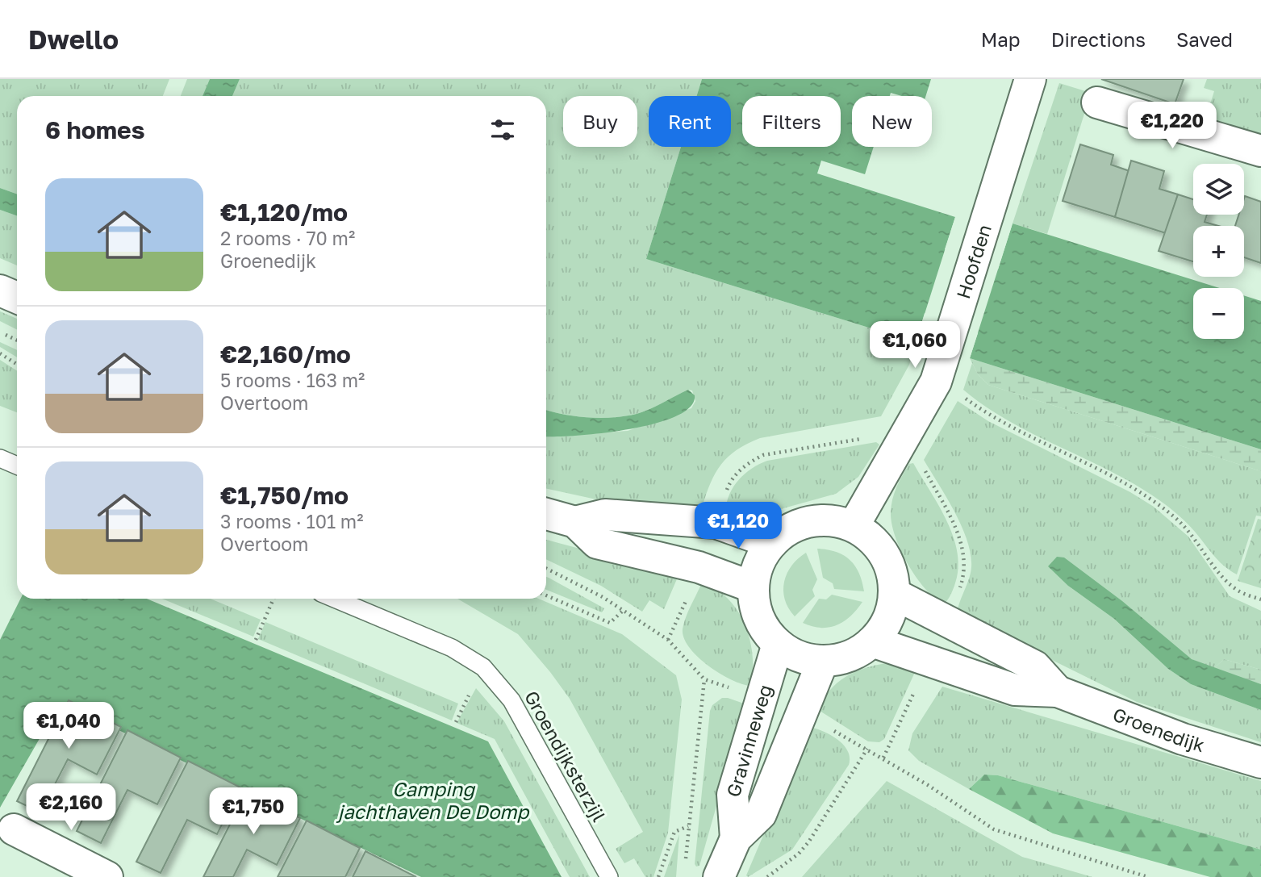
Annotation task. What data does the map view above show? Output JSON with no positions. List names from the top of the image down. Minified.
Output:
{"streets":{"main road":["Hoofden","Groenedijk","Gravinneweg"],"lane":["Groendijksterzijl"]},"crossings":[["Hoofden","Groenedijk"],["Hoofden","Gravinneweg"],["Groenedijk","Gravinneweg"]],"water":["Camping jachthaven De Domp"],"page":{"header":"Dwello","nav":["Map","Directions","Saved"],"chip":["Buy","Rent","Filters","New"],"heading":"6 homes","price":["€1,220","€1,060","€1,120","€1,040","€2,160","€1,750"],"map_buttons":["+","−"],"list":[{"name":"€1,120/mo","note":"2 rooms · 70 m² · Groenedijk"},{"name":"€2,160/mo","note":"5 rooms · 163 m² · Overtoom"},{"name":"€1,750/mo","note":"3 rooms · 101 m² · Overtoom"}]}}
